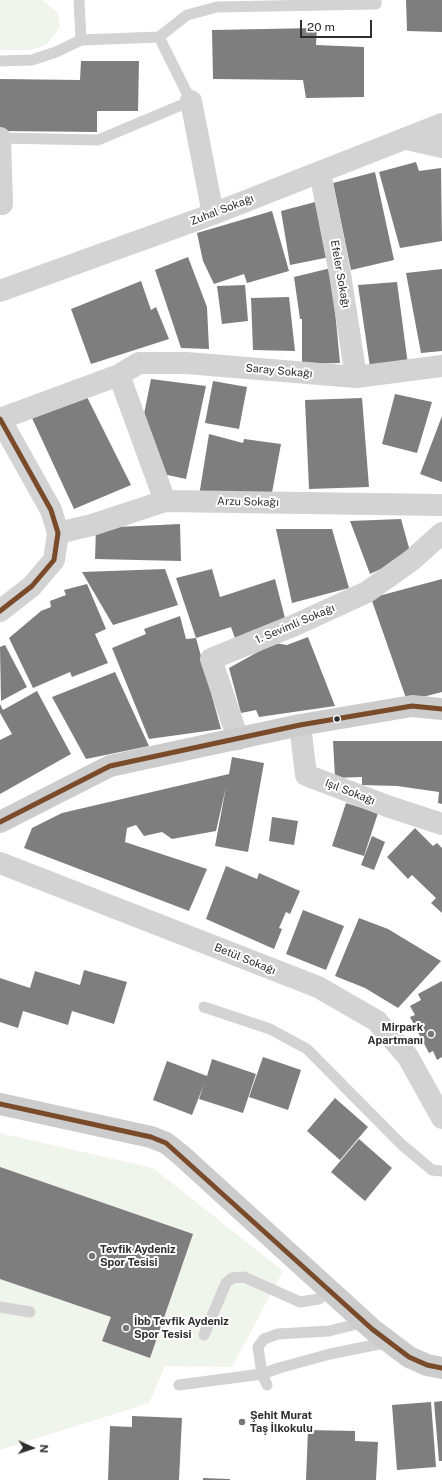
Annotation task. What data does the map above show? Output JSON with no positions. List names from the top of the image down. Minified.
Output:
{"streets":{"street":["Zuhal Sokağı","Efeler Sokağı","Saray Sokağı","Arzu Sokağı","1. Sevimli Sokağı","Işıl Sokağı","Betül Sokağı"]},"crossings":[["Zuhal Sokağı","Efeler Sokağı"],["Efeler Sokağı","Saray Sokağı"]],"places":["Mirpark Apartmanı","Tevfik Aydeniz Spor Tesisi","İbb Tevfik Aydeniz Spor Tesisi","Şehit Murat Taş İlkokulu"],"scale_bar":"20 m","north":"right"}
